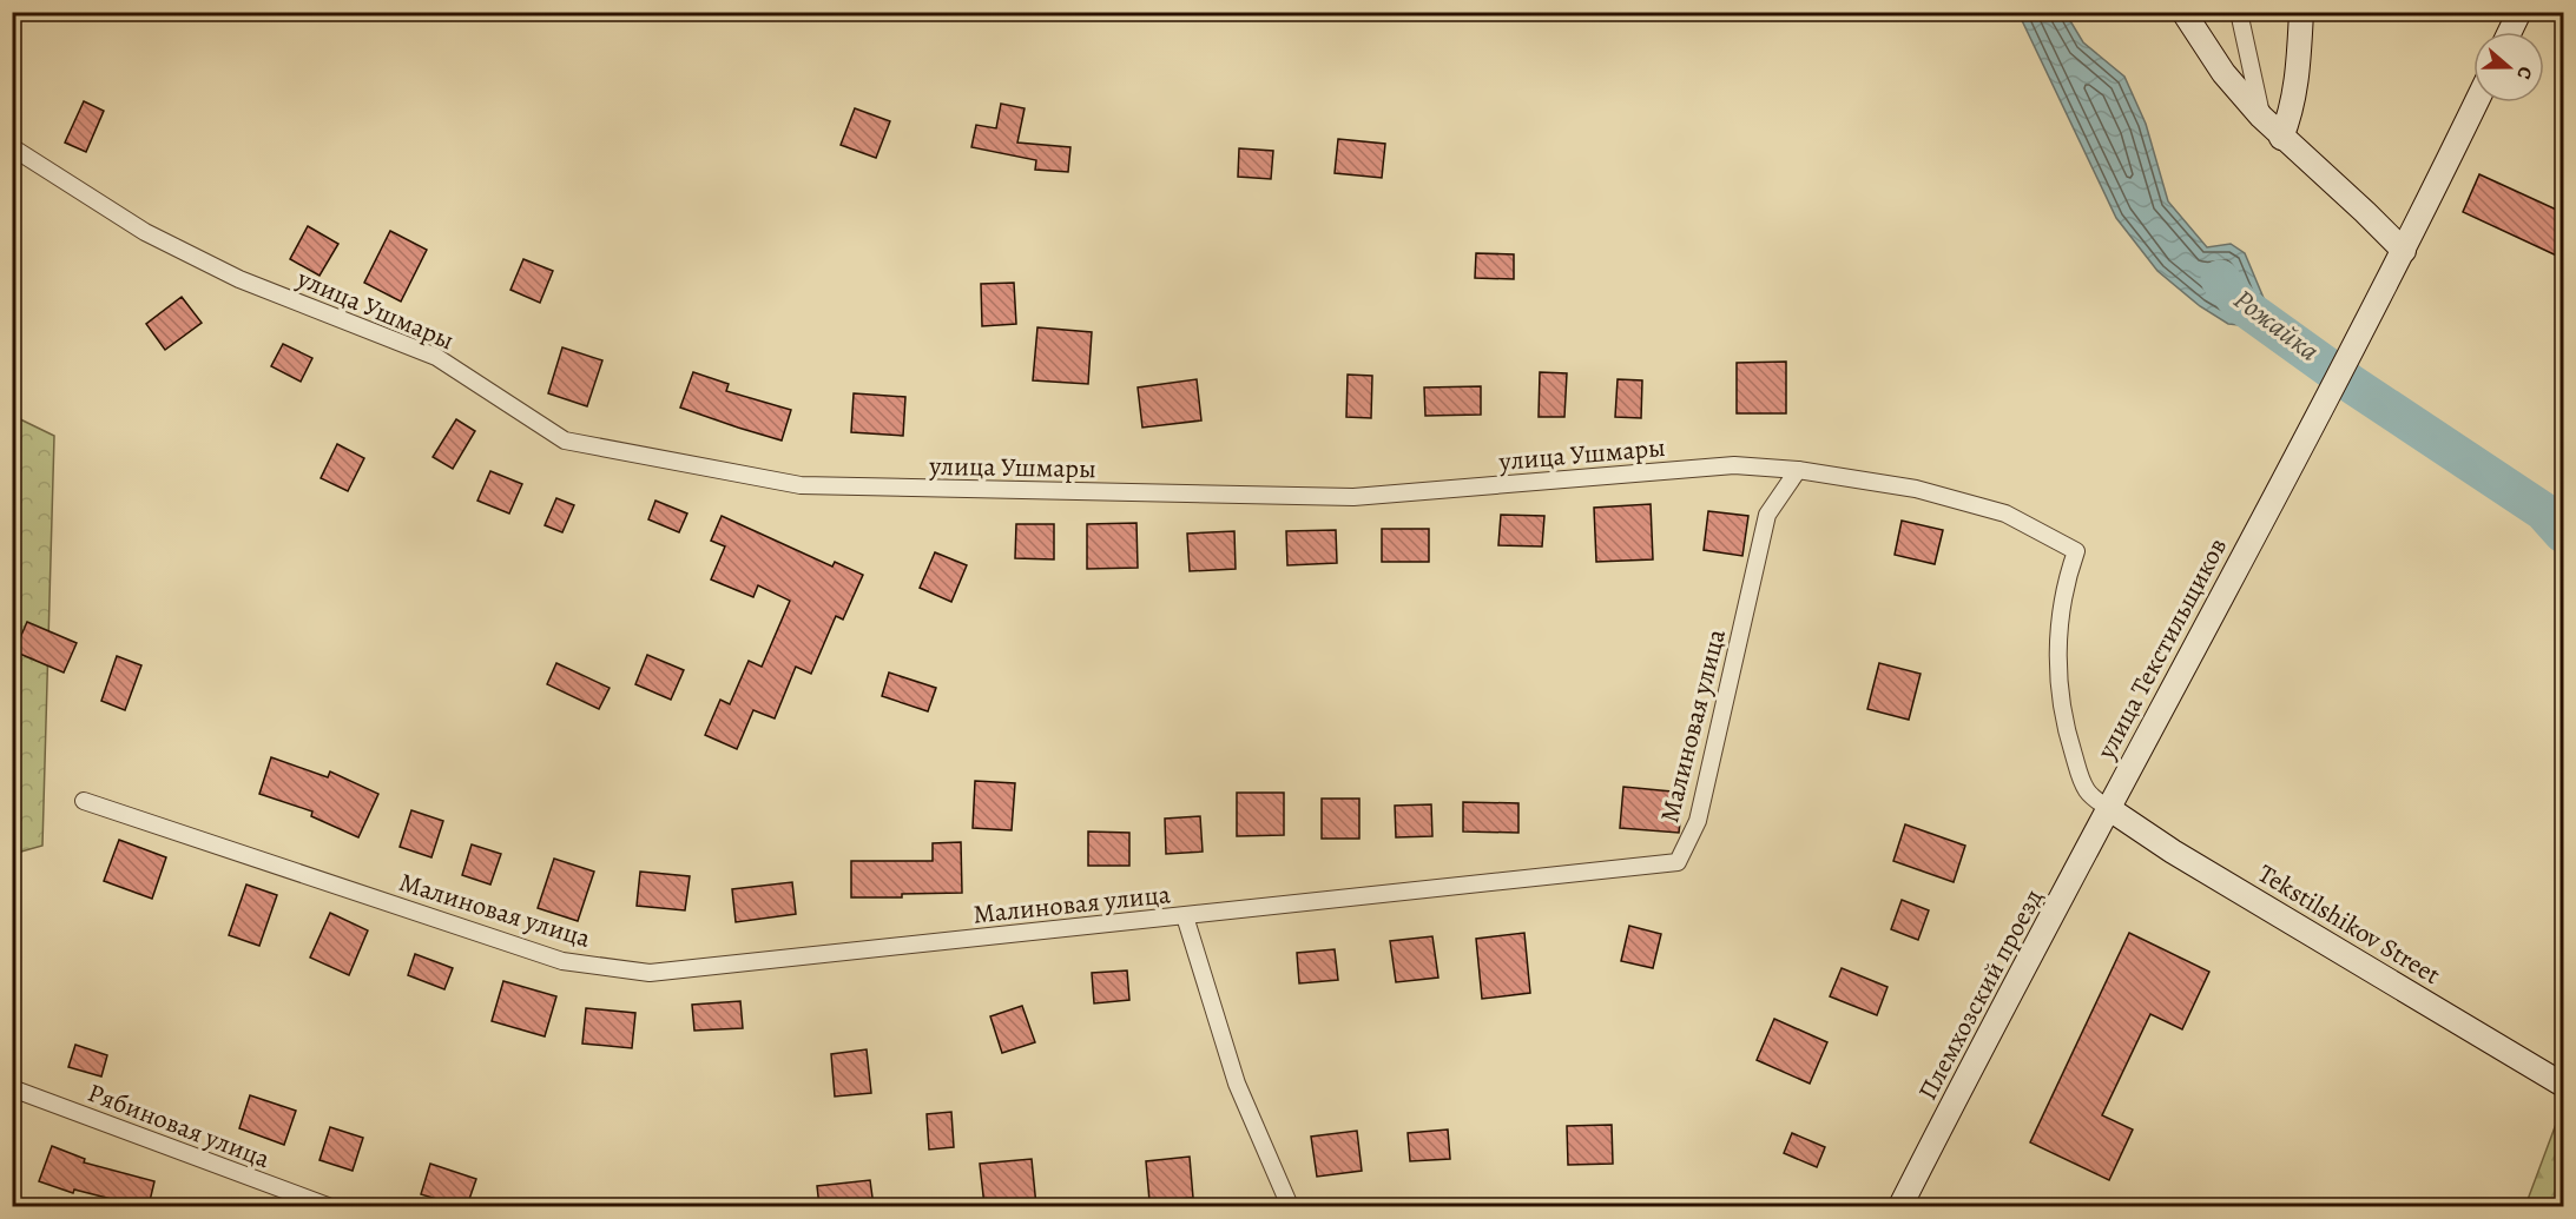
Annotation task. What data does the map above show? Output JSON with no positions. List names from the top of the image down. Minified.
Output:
{"streets":{"main road":["улица Текстильщиков","Tekstilshikov Street","Племхозский проезд"],"street":["улица Ушмары","Малиновая улица","Рябиновая улица"]},"crossings":[["улица Ушмары","улица Текстильщиков"],["улица Ушмары","Малиновая улица"],["улица Ушмары","Tekstilshikov Street"],["улица Ушмары","Племхозский проезд"],["улица Текстильщиков","Tekstilshikov Street"],["улица Текстильщиков","Племхозский проезд"],["Tekstilshikov Street","Племхозский проезд"]],"water":["Рожайка"],"north":"right"}
